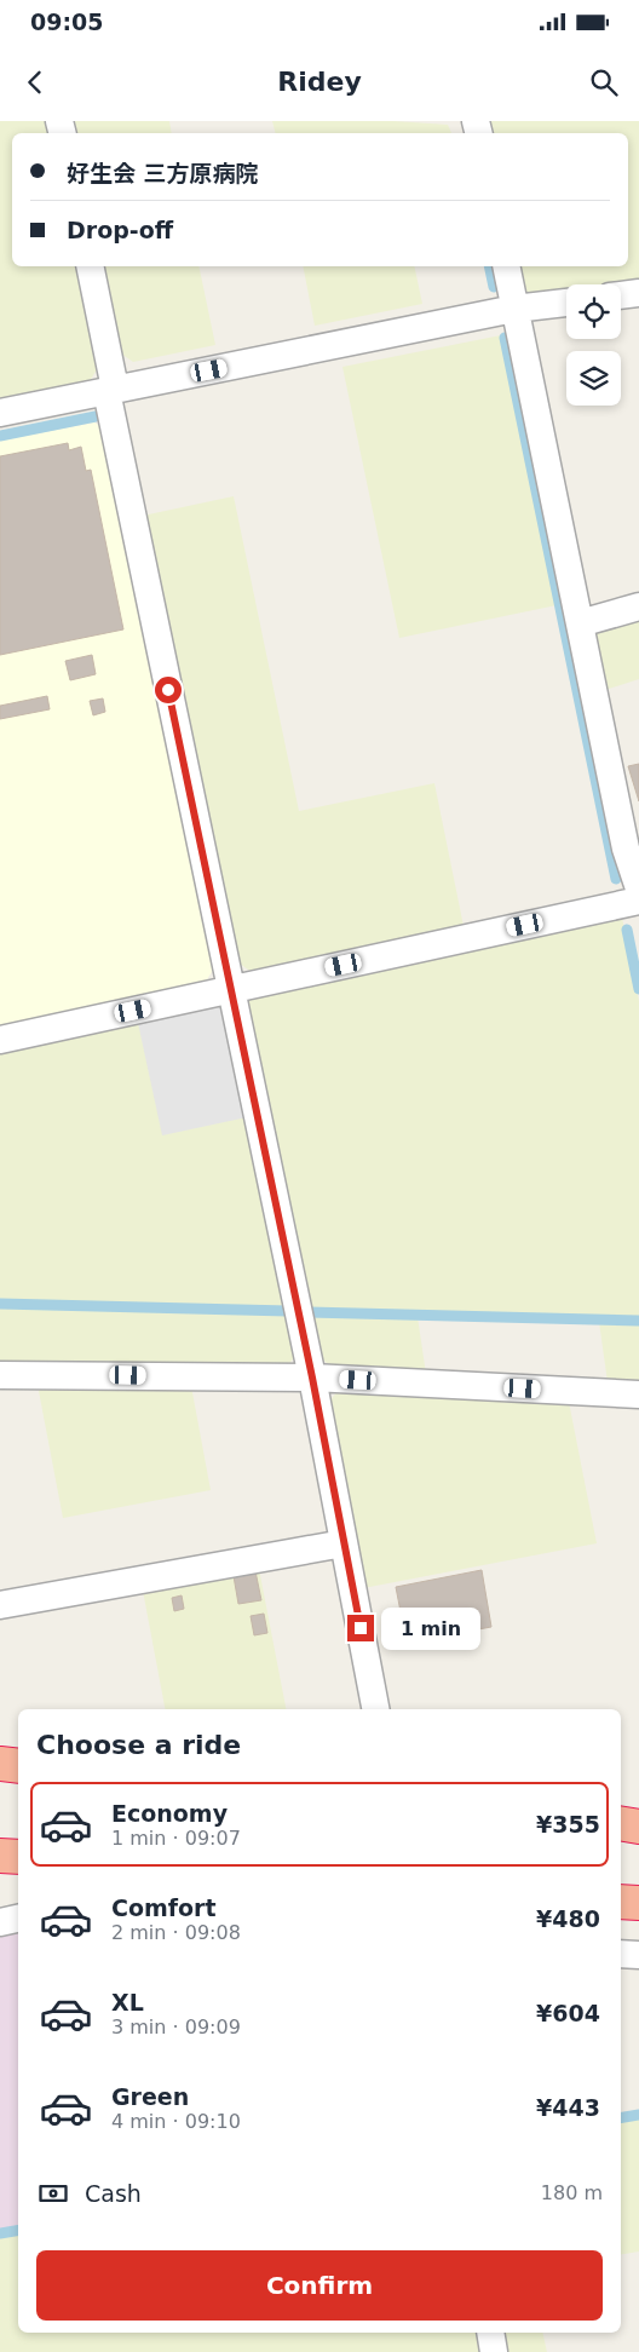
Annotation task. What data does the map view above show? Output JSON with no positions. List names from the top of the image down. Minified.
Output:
{"page":{"status":"09:05","header":"Ridey","banner":["好生会 三方原病院","Drop-off"],"bubble":"1 min","heading":"Choose a ride","list":[{"name":"Economy","note":"1 min · 09:07","value":"¥355"},{"name":"Comfort","note":"2 min · 09:08","value":"¥480"},{"name":"XL","note":"3 min · 09:09","value":"¥604"},{"name":"Green","note":"4 min · 09:10","value":"¥443"}],"pay":["Cash","180 m"],"buttons":"Confirm"}}
